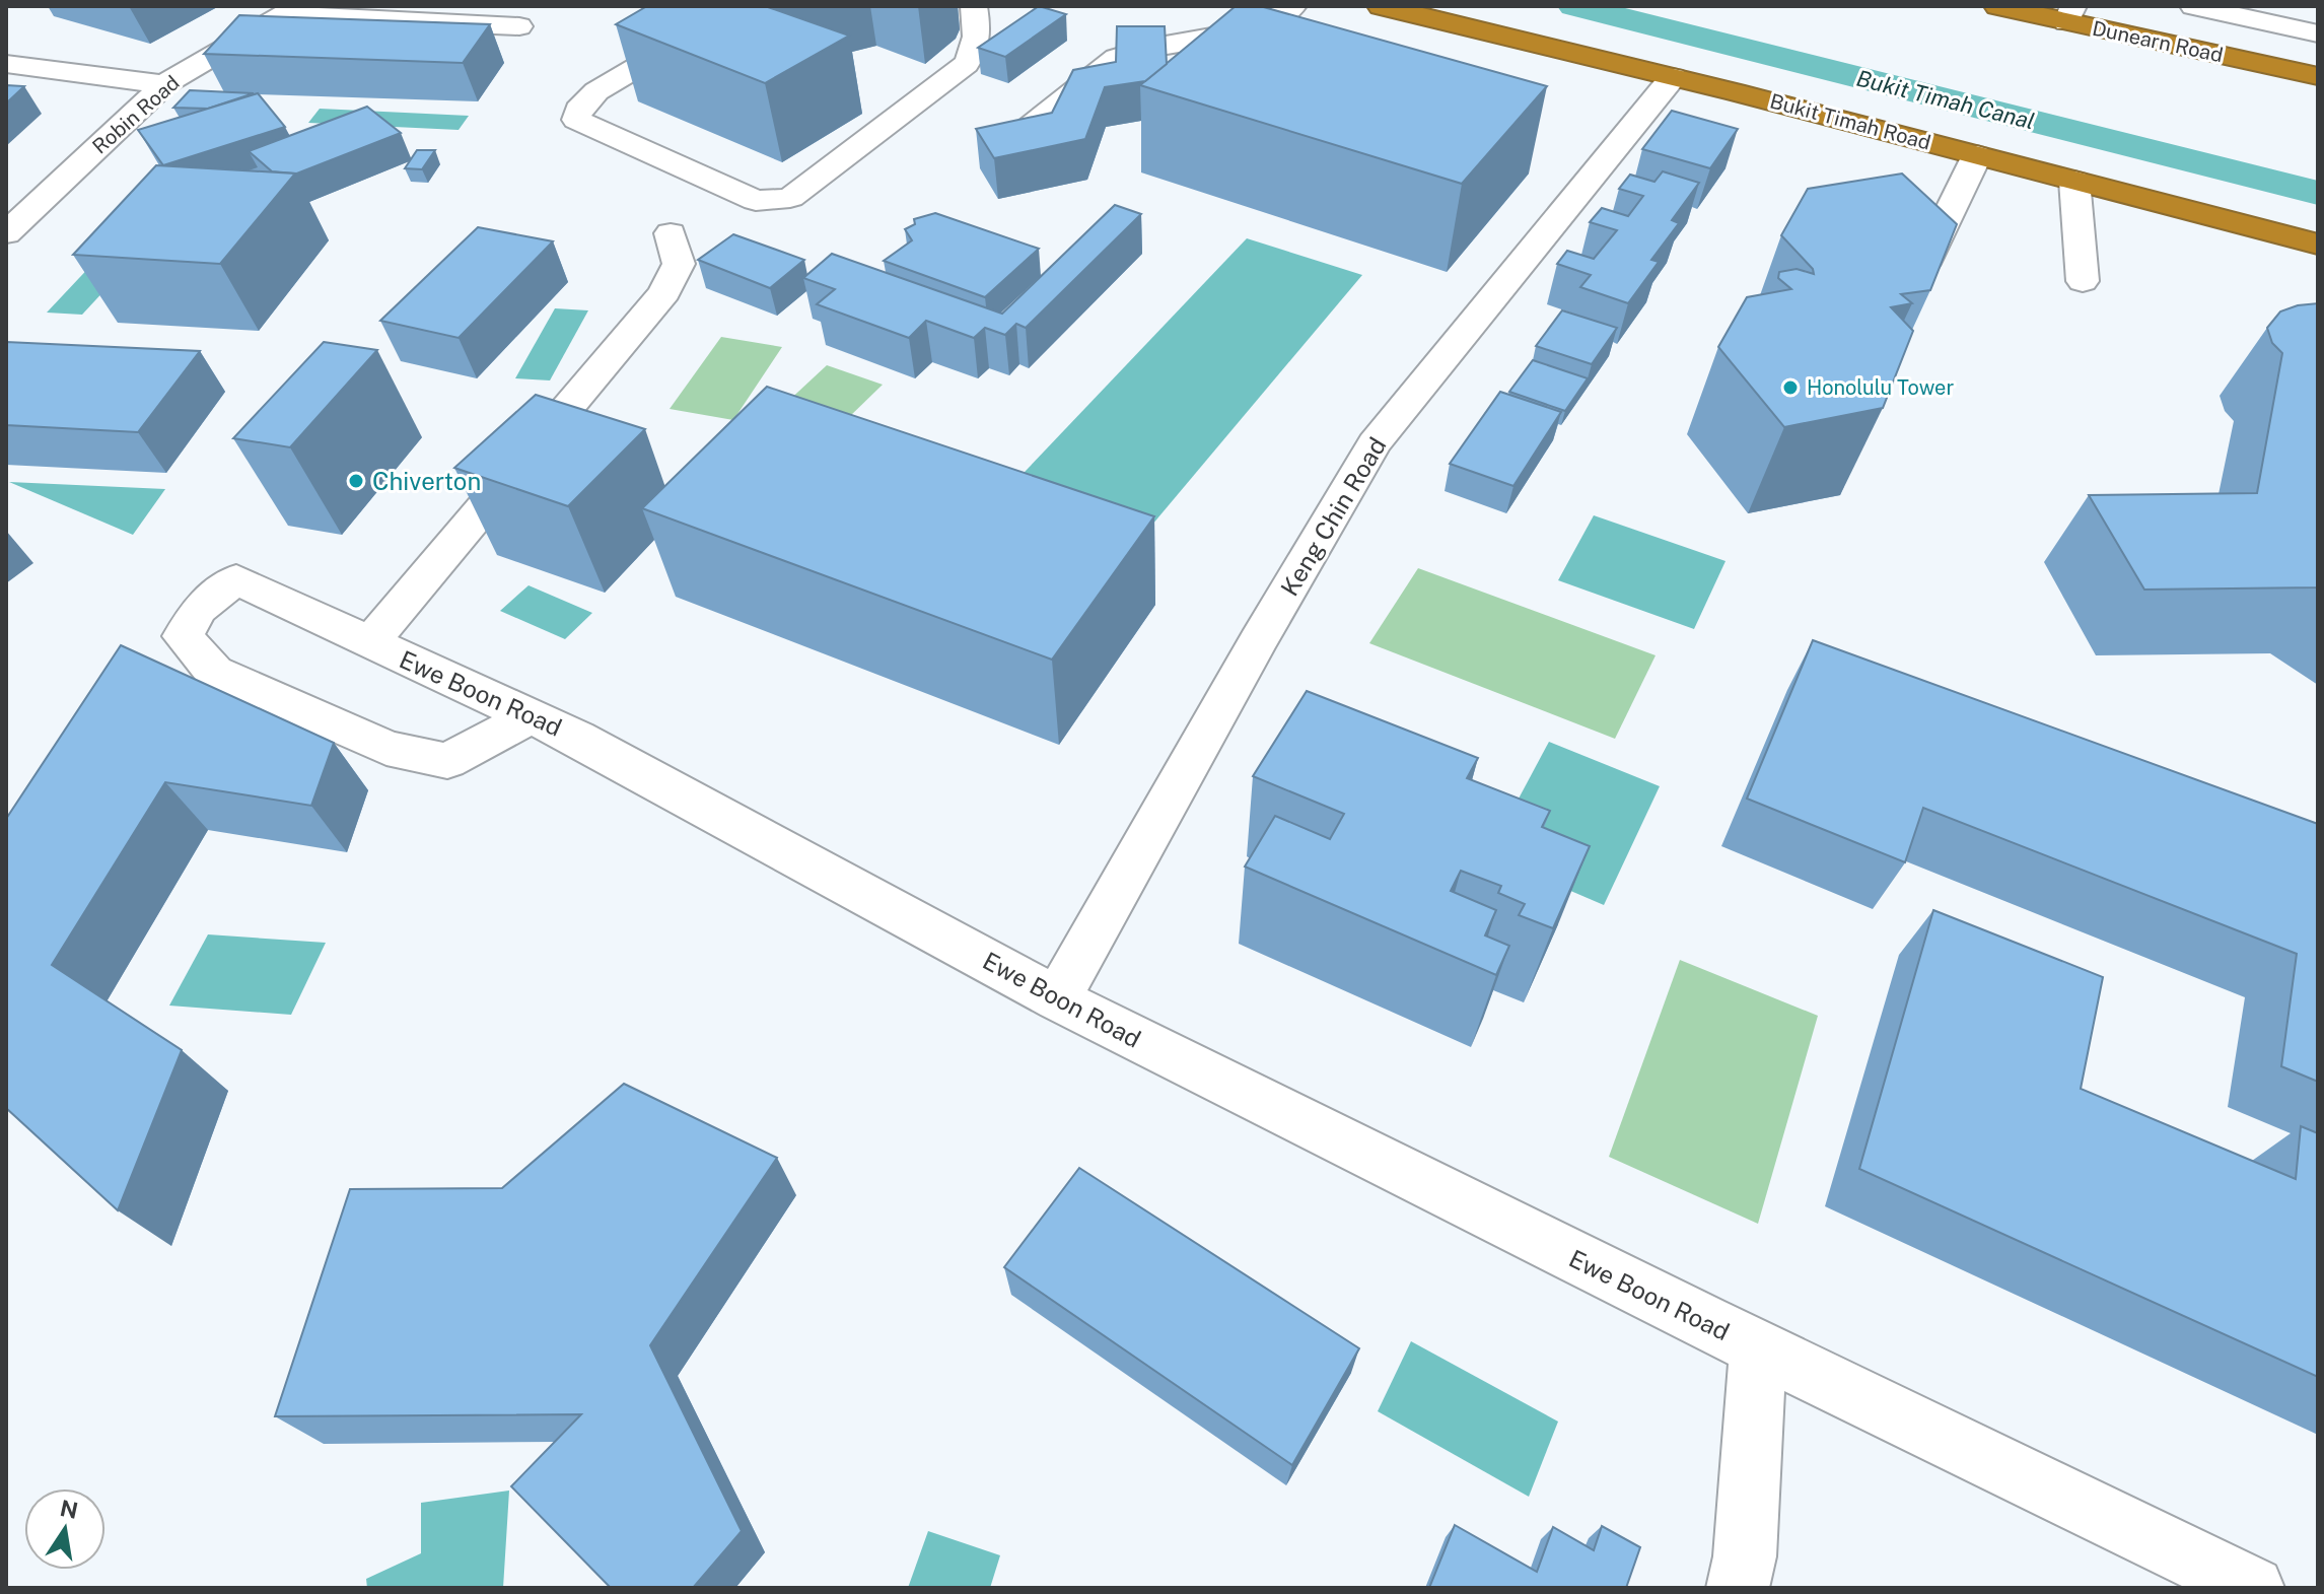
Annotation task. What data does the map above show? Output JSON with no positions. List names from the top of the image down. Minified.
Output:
{"streets":{"highway":["Dunearn Road","Bukit Timah Road"],"street":["Robin Road","Keng Chin Road","Ewe Boon Road"]},"crossings":[["Bukit Timah Road","Keng Chin Road"],["Keng Chin Road","Ewe Boon Road"]],"water":["Bukit Timah Canal"],"places":["Honolulu Tower","Chiverton"],"north":"top"}
